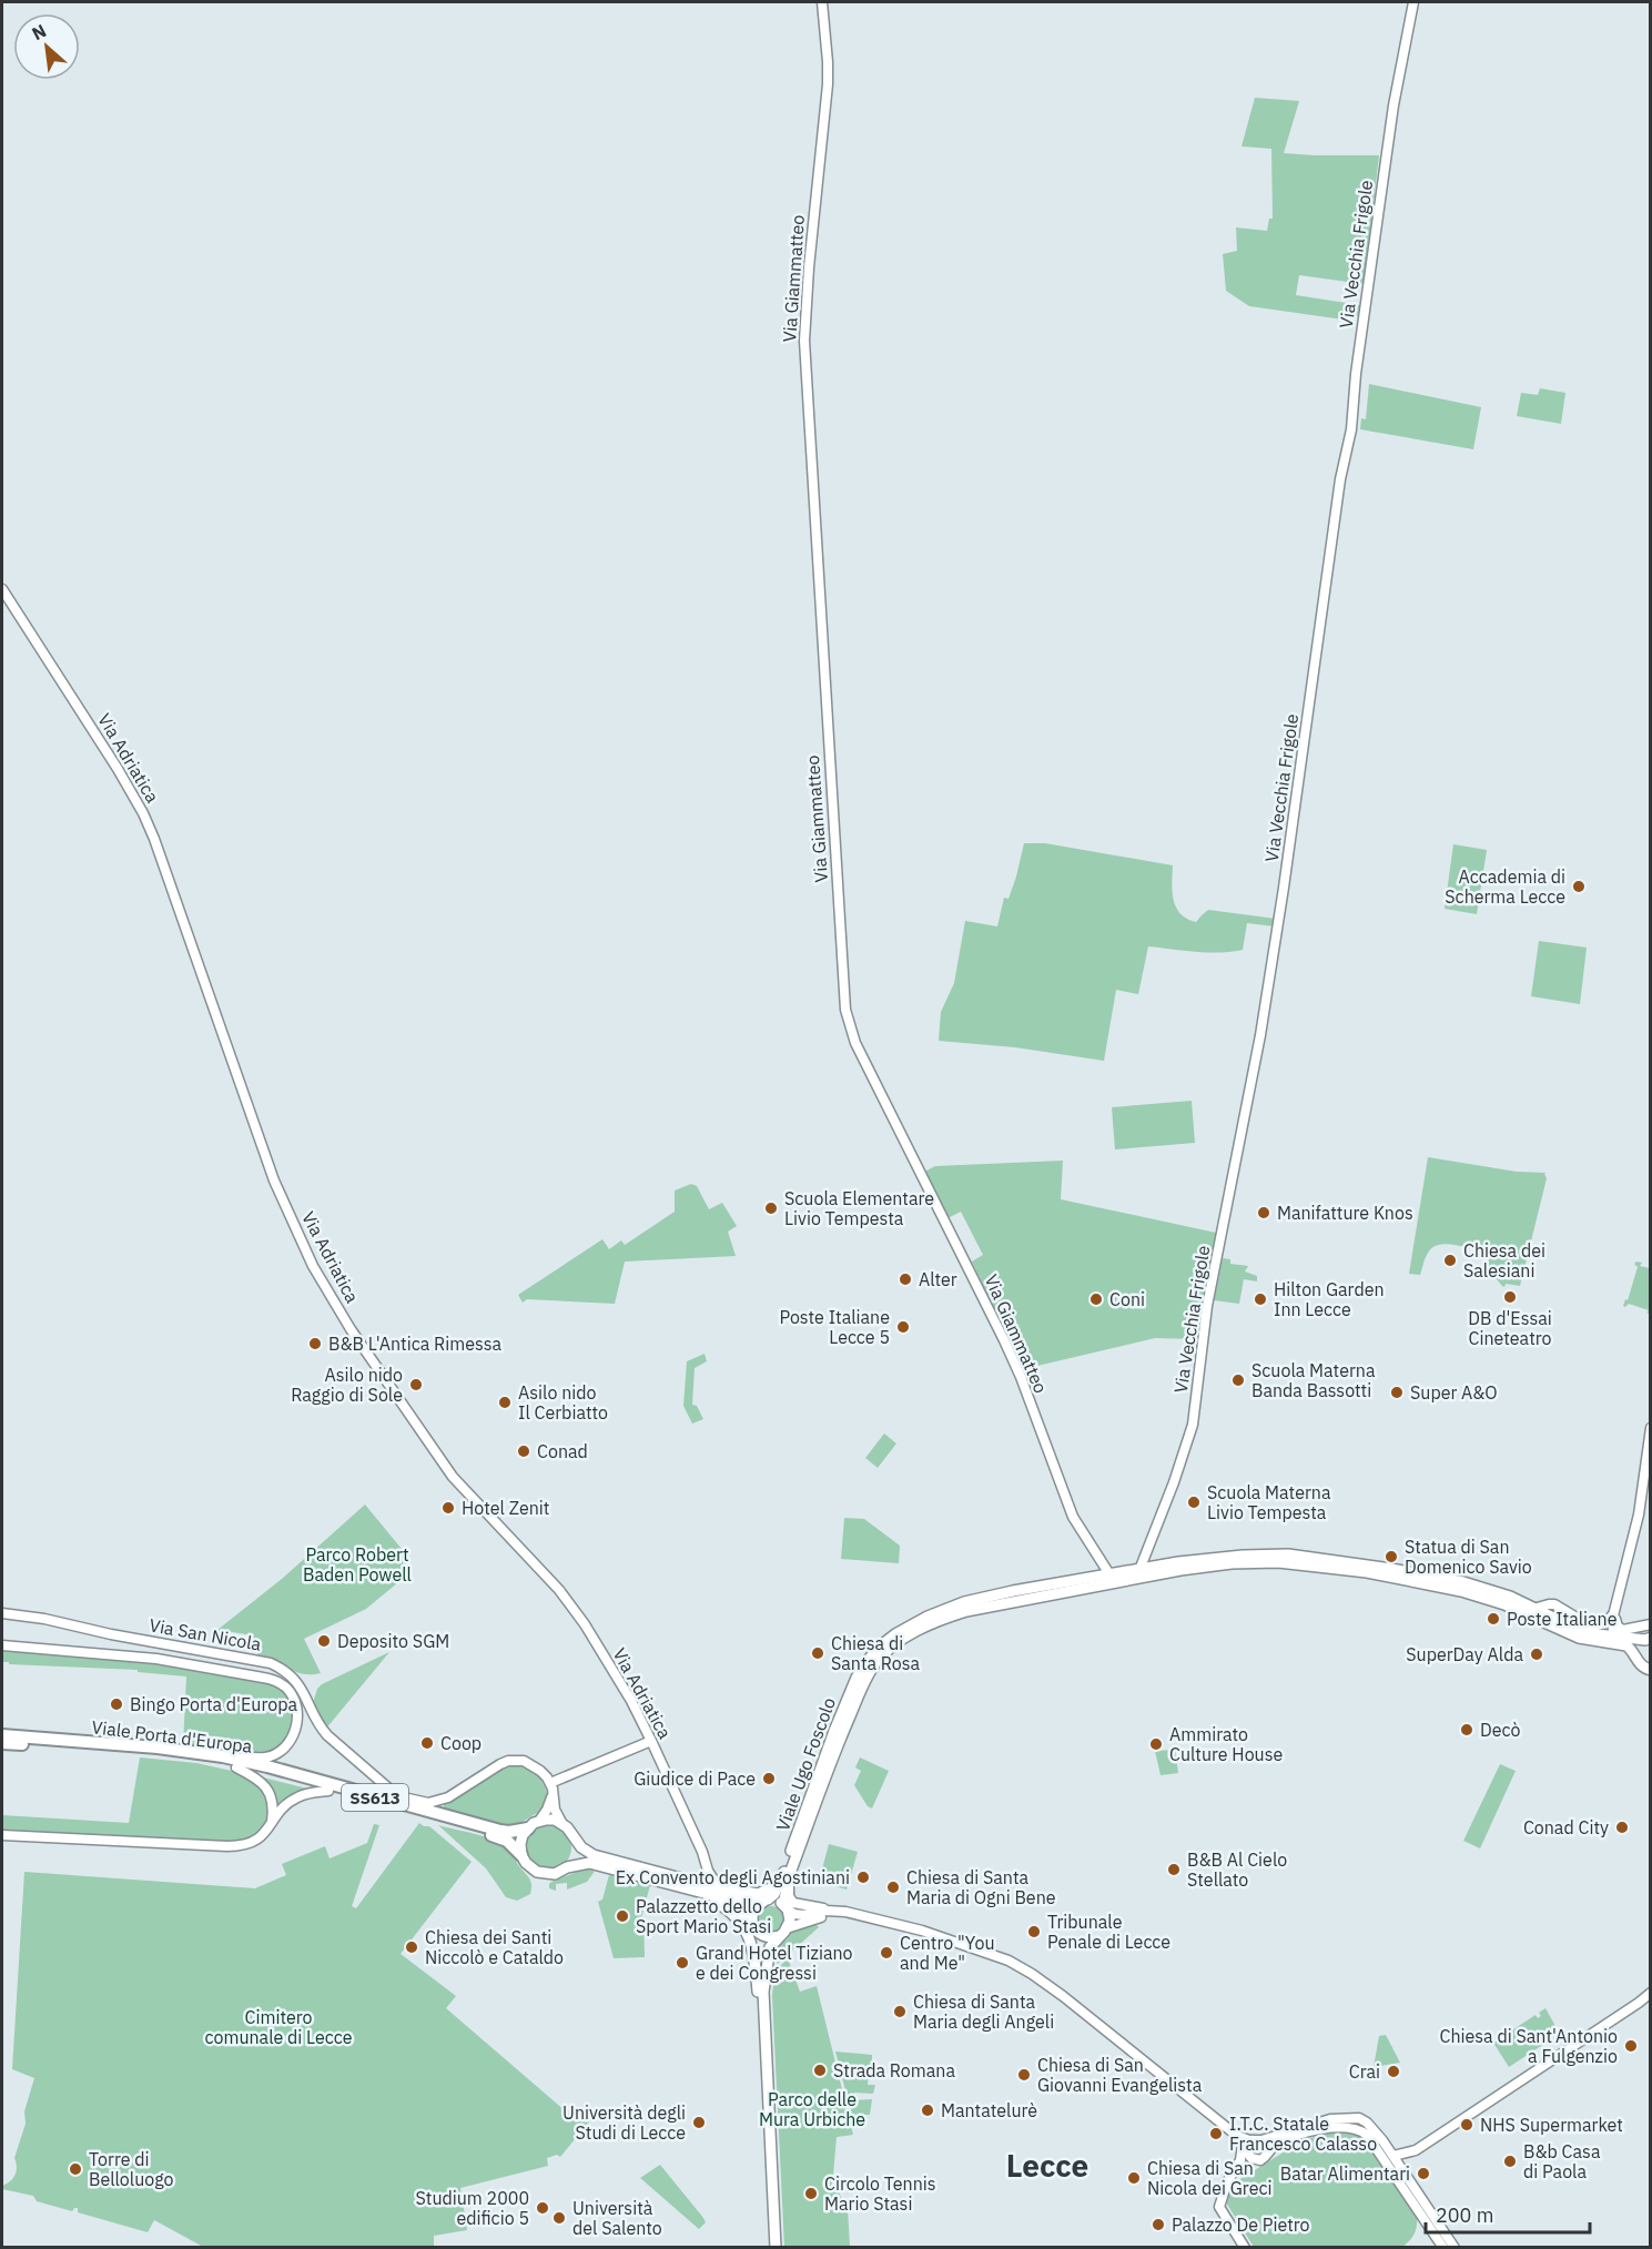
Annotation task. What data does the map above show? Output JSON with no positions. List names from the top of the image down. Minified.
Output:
{"streets":{"highway":["Viale Porta d'Europa","SS613"],"main road":["Viale Ugo Foscolo"],"street":["Via Vecchia Frigole","Via Giammatteo","Via Adriatica","Via San Nicola"]},"crossings":[["Via Giammatteo","Viale Ugo Foscolo"],["Viale Porta d'Europa","Viale Ugo Foscolo"]],"districts":["Lecce"],"parks":["Parco Robert Baden Powell","Cimitero comunale di Lecce","Parco delle Mura Urbiche"],"places":["Accademia di Scherma Lecce","Scuola Elementare Livio Tempesta","Manifatture Knos","Chiesa dei Salesiani","Alter","DB d'Essai Cineteatro","Coni","Hilton Garden Inn Lecce","Poste Italiane Lecce 5","B&B L'Antica Rimessa","Scuola Materna Banda Bassotti","Asilo nido Raggio di Sole","Super A&O","Asilo nido Il Cerbiatto","Conad","Scuola Materna Livio Tempesta","Hotel Zenit","Statua di San Domenico Savio","Poste Italiane","Deposito SGM","Chiesa di Santa Rosa","SuperDay Alda","Bingo Porta d'Europa","Decò","Coop","Ammirato Culture House","Giudice di Pace","Conad City","B&B Al Cielo Stellato","Ex Convento degli Agostiniani","Chiesa di Santa Maria di Ogni Bene","Palazzetto dello Sport Mario Stasi","Tribunale Penale di Lecce","Chiesa dei Santi Niccolò e Cataldo","Centro \"You and Me\"","Grand Hotel Tiziano e dei Congressi","Chiesa di Santa Maria degli Angeli","Chiesa di Sant'Antonio a Fulgenzio","Strada Romana","Crai","Chiesa di San Giovanni Evangelista","Mantatelurè","Università degli Studi di Lecce","NHS Supermarket","I.T.C. Statale Francesco Calasso","B&b Casa di Paola","Torre di Belloluogo","Batar Alimentari","Chiesa di San Nicola dei Greci","Circolo Tennis Mario Stasi","Studium 2000 edificio 5","Università del Salento","Palazzo De Pietro"],"scale_bar":"200 m","north":"top left"}
